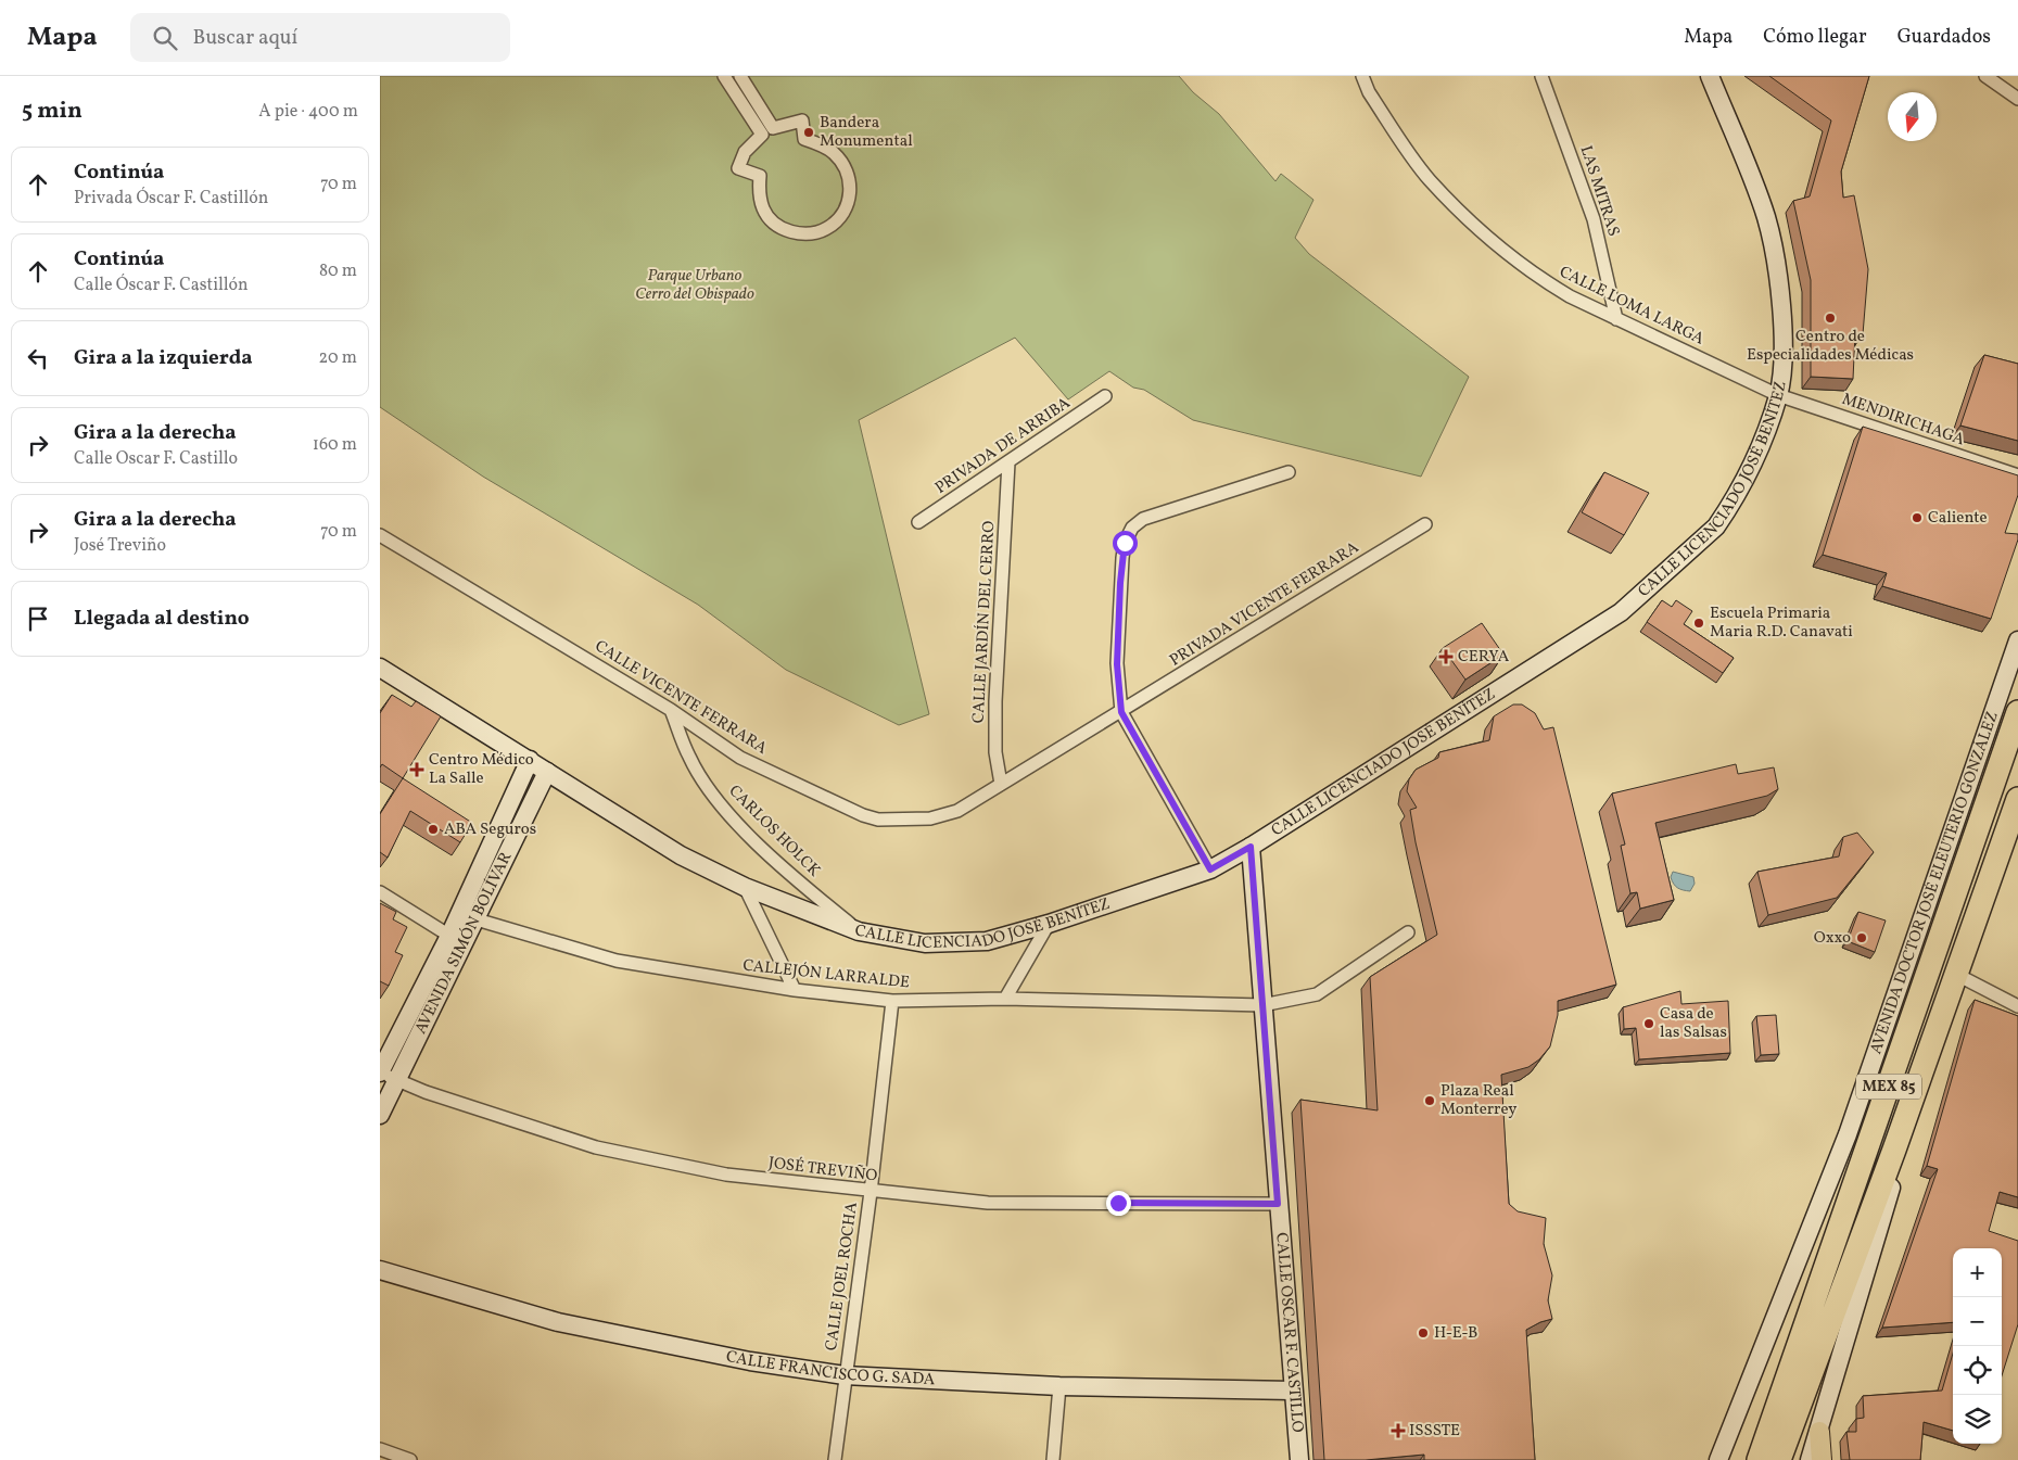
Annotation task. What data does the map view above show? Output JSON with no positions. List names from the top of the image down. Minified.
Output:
{"streets":{"highway":["AVENIDA DOCTOR JOSÉ ELEUTERIO GONZÁLEZ","MEX 85"],"street":["LAS MITRAS","CALLE LOMA LARGA","MENDIRICHAGA","PRIVADA DE ARRIBA","CALLE LICENCIADO JOSÉ BENÍTEZ","PRIVADA VICENTE FERRARA","CALLE JARDÍN DEL CERRO","CALLE VICENTE FERRARA","CARLOS HOLCK","AVENIDA SIMÓN BOLÍVAR","CALLEJÓN LARRALDE","JOSÉ TREVIÑO","CALLE JOEL ROCHA","CALLE OSCAR F. CASTILLO","CALLE FRANCISCO G. SADA"]},"crossings":[["LAS MITRAS","CALLE LOMA LARGA"],["CALLE LOMA LARGA","MENDIRICHAGA"],["CALLE LOMA LARGA","CALLE LICENCIADO JOSÉ BENÍTEZ"],["MENDIRICHAGA","CALLE LICENCIADO JOSÉ BENÍTEZ"],["PRIVADA DE ARRIBA","CALLE JARDÍN DEL CERRO"],["CALLE LICENCIADO JOSÉ BENÍTEZ","CARLOS HOLCK"],["CALLE LICENCIADO JOSÉ BENÍTEZ","AVENIDA SIMÓN BOLÍVAR"],["CALLE LICENCIADO JOSÉ BENÍTEZ","CALLE OSCAR F. CASTILLO"],["PRIVADA VICENTE FERRARA","CALLE VICENTE FERRARA"],["CALLE JARDÍN DEL CERRO","CALLE VICENTE FERRARA"],["CALLE VICENTE FERRARA","CARLOS HOLCK"],["AVENIDA SIMÓN BOLÍVAR","CALLEJÓN LARRALDE"],["AVENIDA SIMÓN BOLÍVAR","JOSÉ TREVIÑO"],["CALLEJÓN LARRALDE","CALLE JOEL ROCHA"],["CALLEJÓN LARRALDE","CALLE OSCAR F. CASTILLO"],["JOSÉ TREVIÑO","CALLE JOEL ROCHA"],["JOSÉ TREVIÑO","CALLE OSCAR F. CASTILLO"],["CALLE JOEL ROCHA","CALLE FRANCISCO G. SADA"],["CALLE OSCAR F. CASTILLO","CALLE FRANCISCO G. SADA"]],"parks":["Parque Urbano Cerro del Obispado"],"places":{"other":["Bandera Monumental","Centro de Especialidades Médicas","Caliente","Escuela Primaria Maria R.D. Canavati","ABA Seguros","Oxxo","Casa de las Salsas","Plaza Real Monterrey","H-E-B"],"health":["CERYA","Centro Médico La Salle","ISSSTE"]},"north":"bottom","page":{"header":"Mapa","search":"Buscar aquí","nav":["Mapa","Cómo llegar","Guardados"],"heading":["5 min","A pie · 400 m"],"list":[["Continúa","Privada Óscar F. Castillón","70 m"],["Continúa","Calle Óscar F. Castillón","80 m"],["Gira a la izquierda","20 m"],["Gira a la derecha","Calle Oscar F. Castillo","160 m"],["Gira a la derecha","José Treviño","70 m"],"Llegada al destino"],"map_buttons":["+","−"]}}
